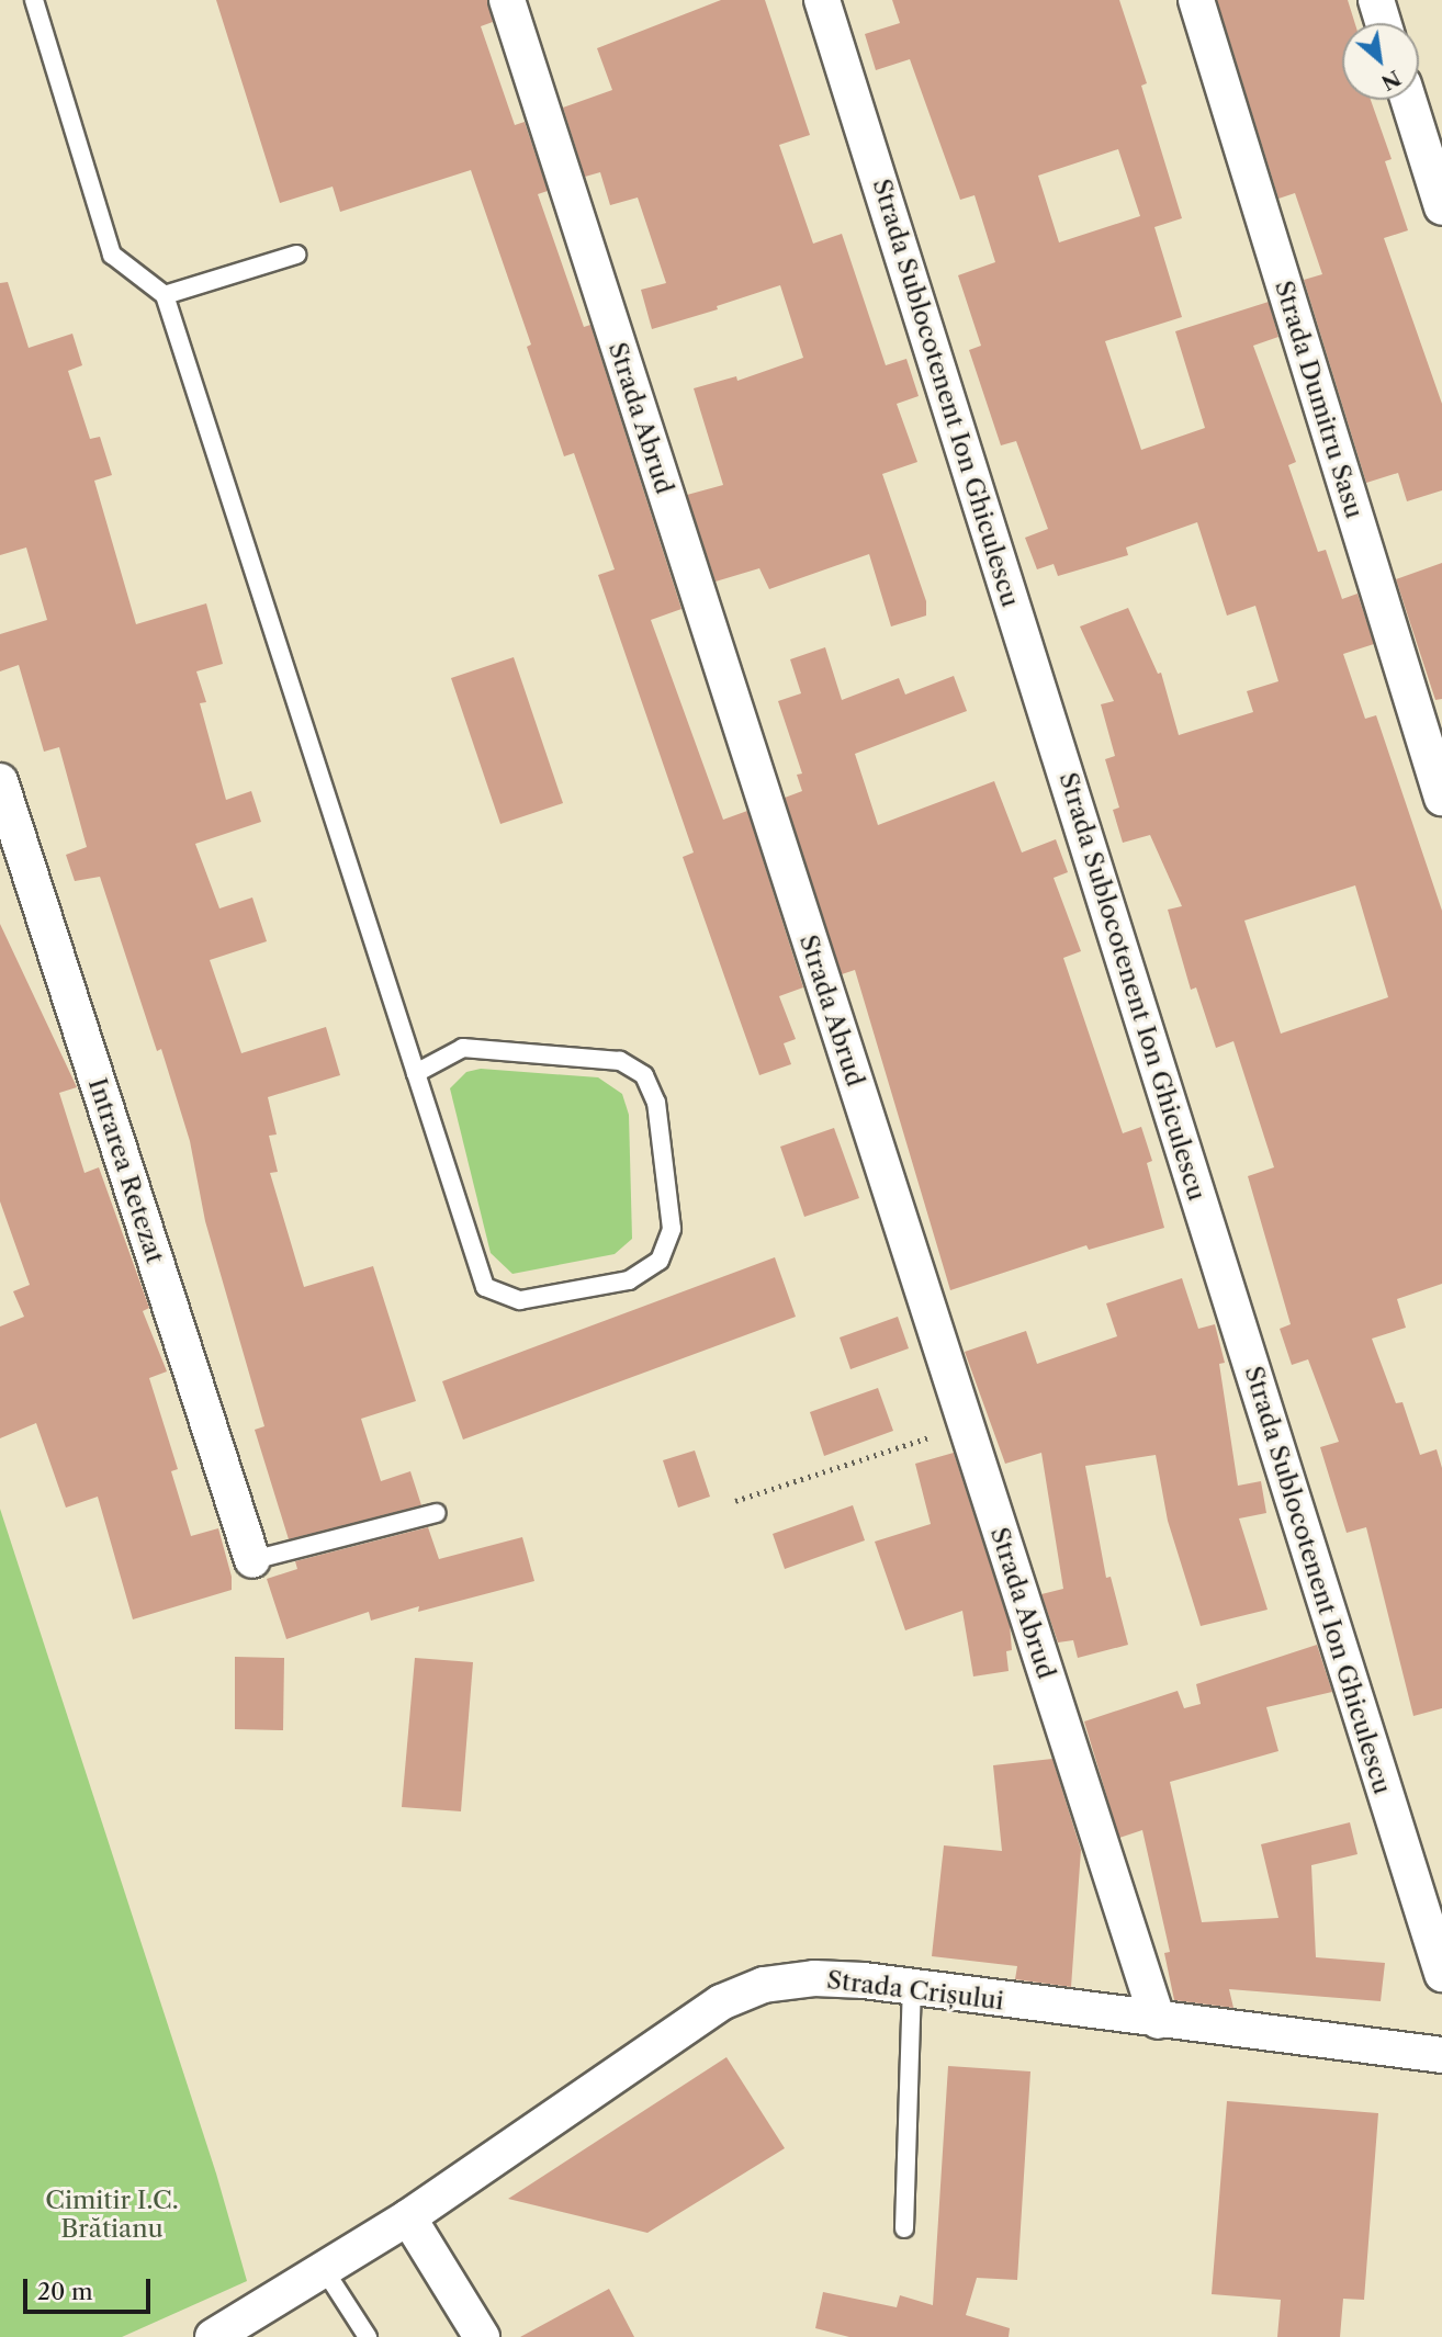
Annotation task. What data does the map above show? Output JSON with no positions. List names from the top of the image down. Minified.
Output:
{"streets":{"street":["Strada Sublocotenent Ion Ghiculescu","Strada Dumitru Sasu","Strada Abrud","Intrarea Retezat","Strada Crișului"]},"crossings":[["Strada Abrud","Strada Crișului"]],"parks":["Cimitir I.C. Brătianu"],"scale_bar":"20 m","north":"bottom right"}
